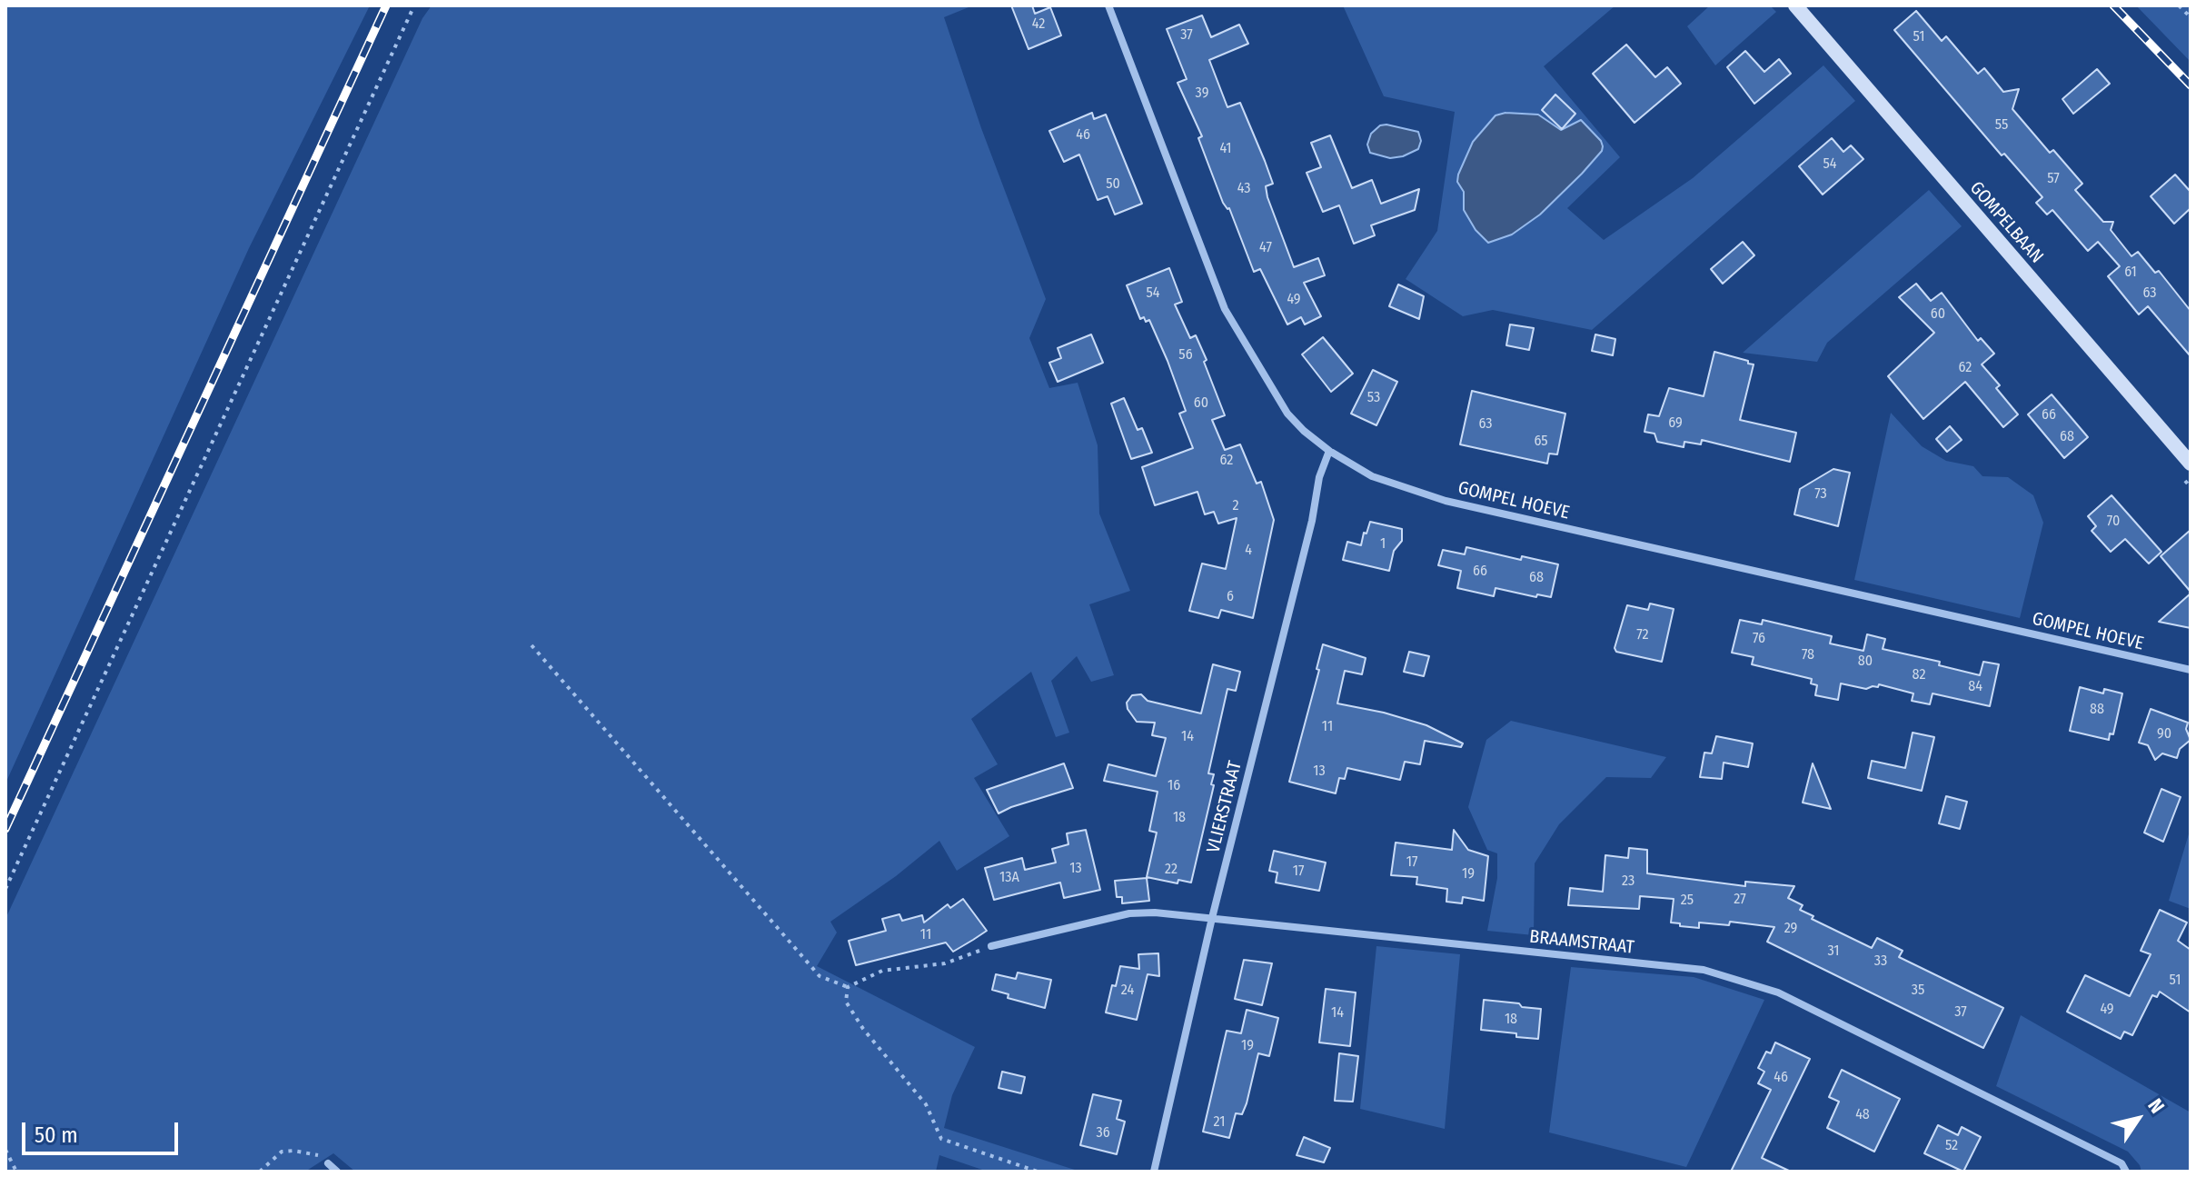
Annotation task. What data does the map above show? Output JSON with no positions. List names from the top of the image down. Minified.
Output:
{"streets":{"street":["GOMPELBAAN","GOMPEL HOEVE","VLIERSTRAAT","BRAAMSTRAAT"]},"crossings":[["GOMPEL HOEVE","VLIERSTRAAT"],["VLIERSTRAAT","BRAAMSTRAAT"]],"house_numbers":["42","37","51","39","55","46","41","54","57","50","43","47","61","54","63","49","60","56","62","53","60","66","69","63","68","65","62","73","2","70","1","4","66","68","6","72","76","78","80","82","84","88","11","90","14","13","16","18","17","13","22","17","19","13A","23","27","25","29","11","31","33","51","24","35","49","37","14","18","19","46","48","21","36","52"],"scale_bar":"50 m","north":"top right"}
